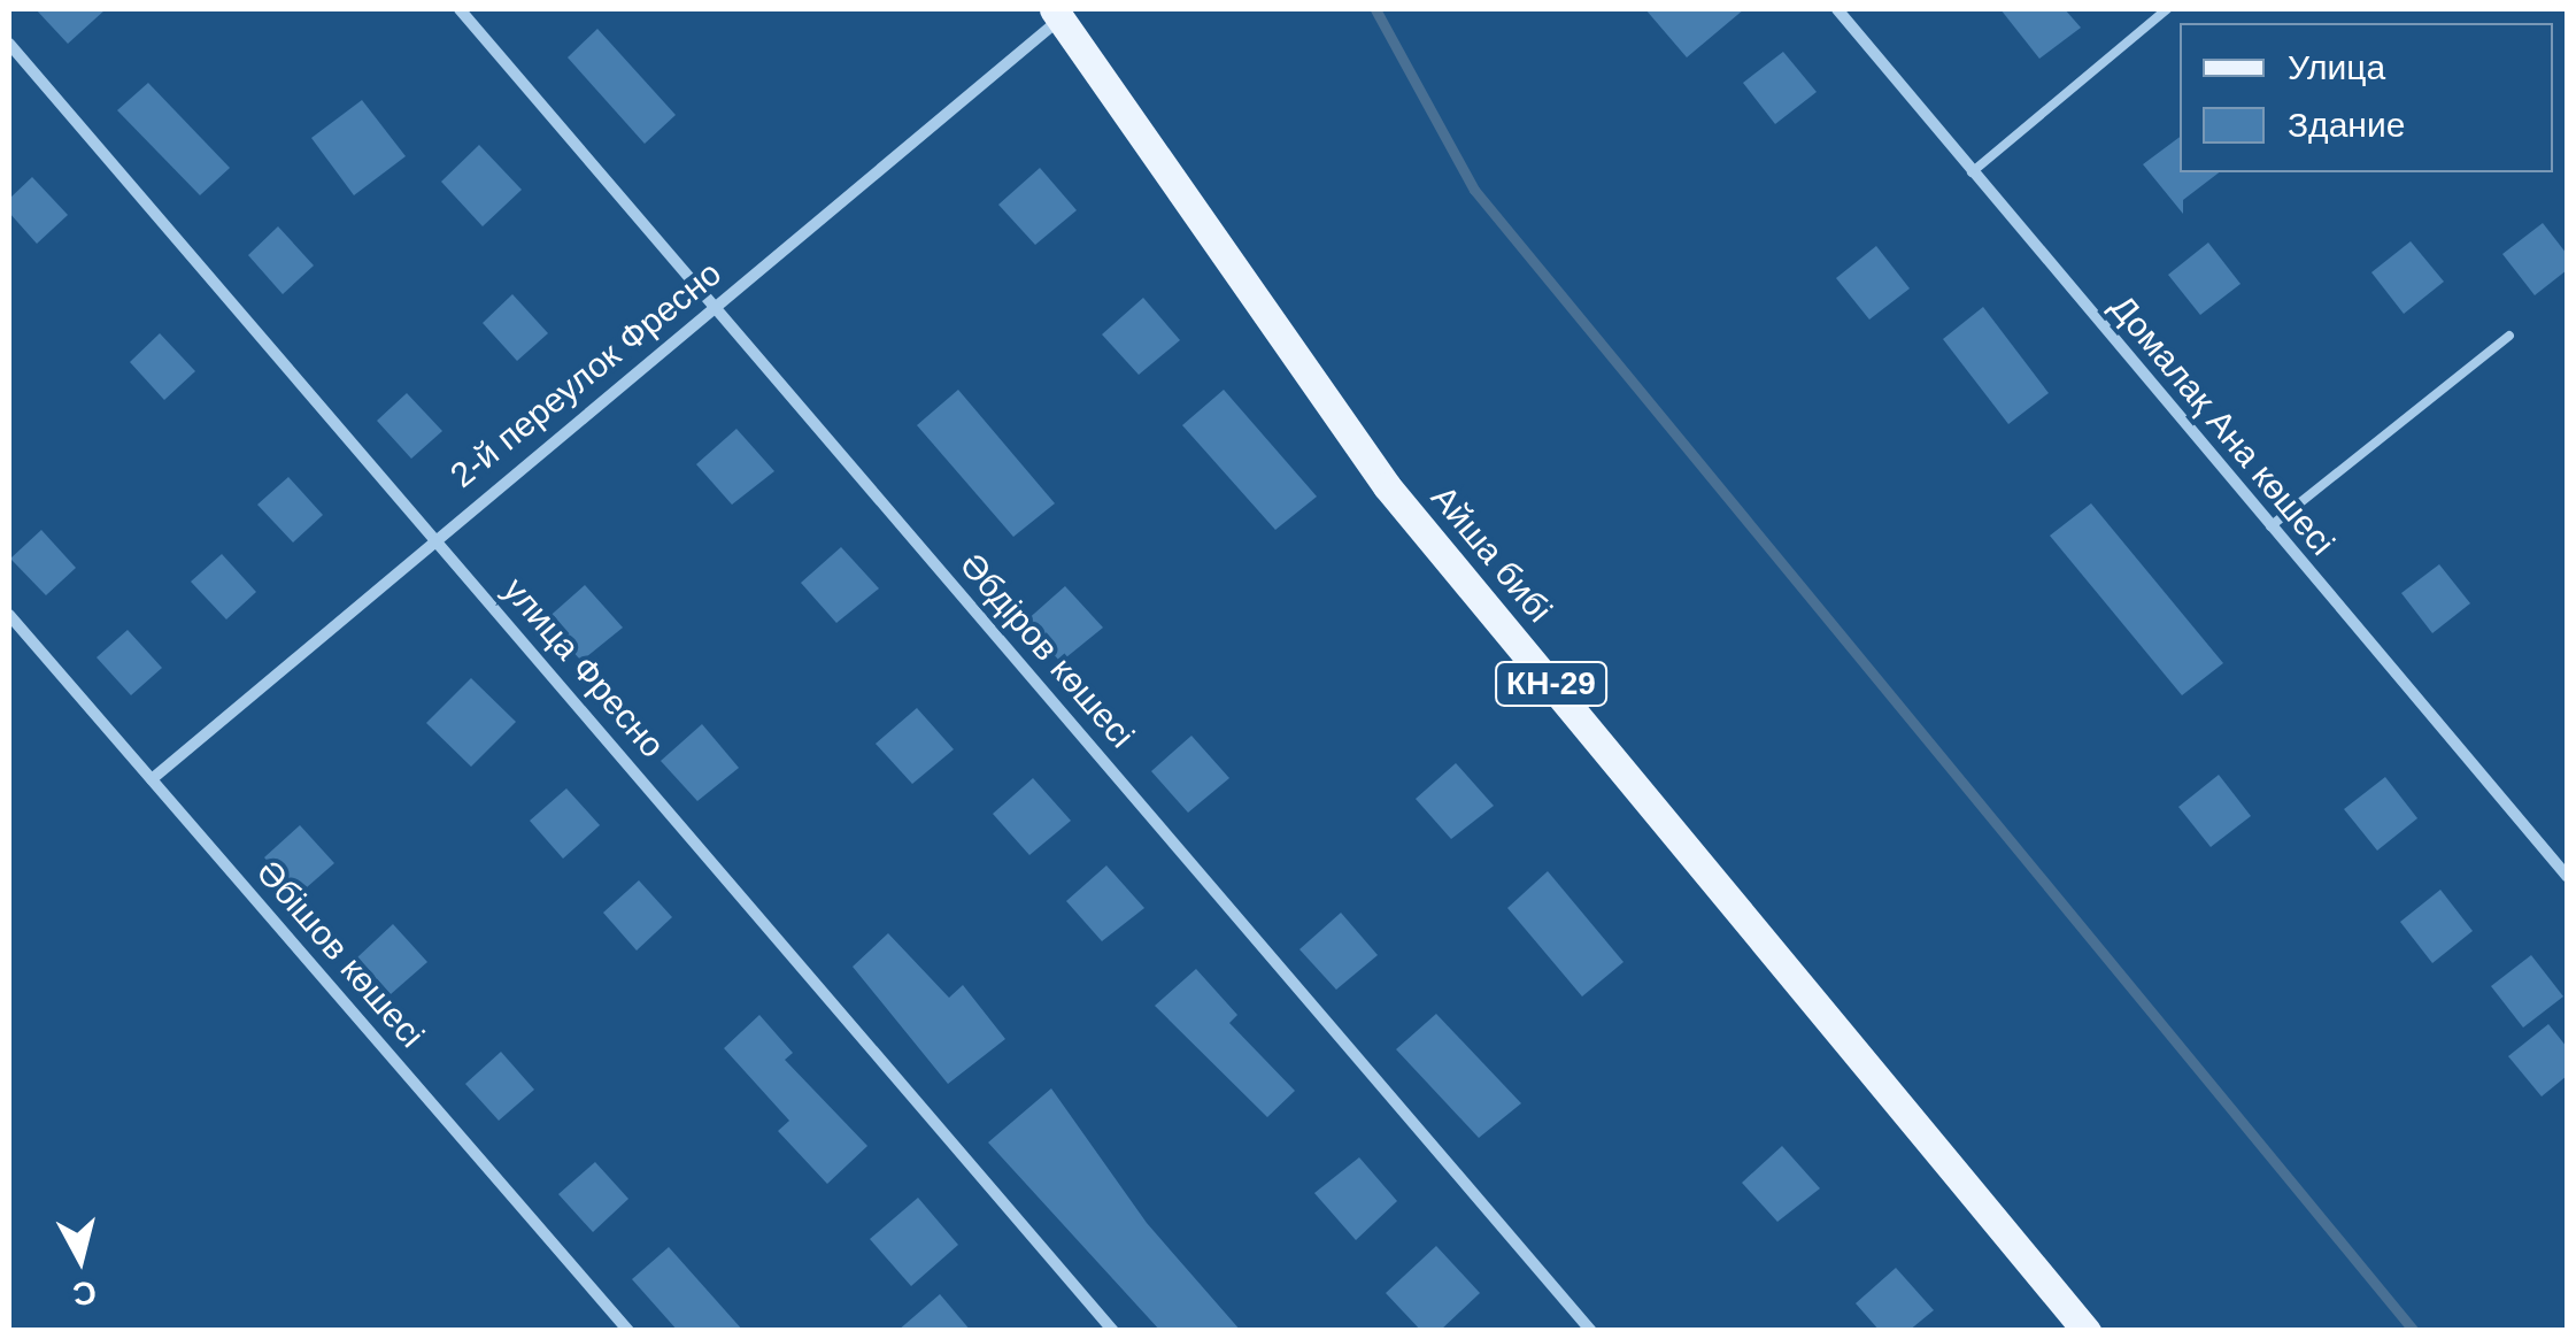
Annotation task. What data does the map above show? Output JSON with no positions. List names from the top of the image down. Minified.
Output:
{"streets":{"main road":["Айша бибі","КН-29"],"street":["2-й переулок Фресно","Домалақ Ана көшесі","Әбдіров көшесі","улица Фресно","Әбішов көшесі"]},"crossings":[["2-й переулок Фресно","Айша бибі"],["2-й переулок Фресно","Әбдіров көшесі"],["2-й переулок Фресно","улица Фресно"],["2-й переулок Фресно","Әбішов көшесі"]],"legend":["Улица","Здание"],"north":"bottom"}
